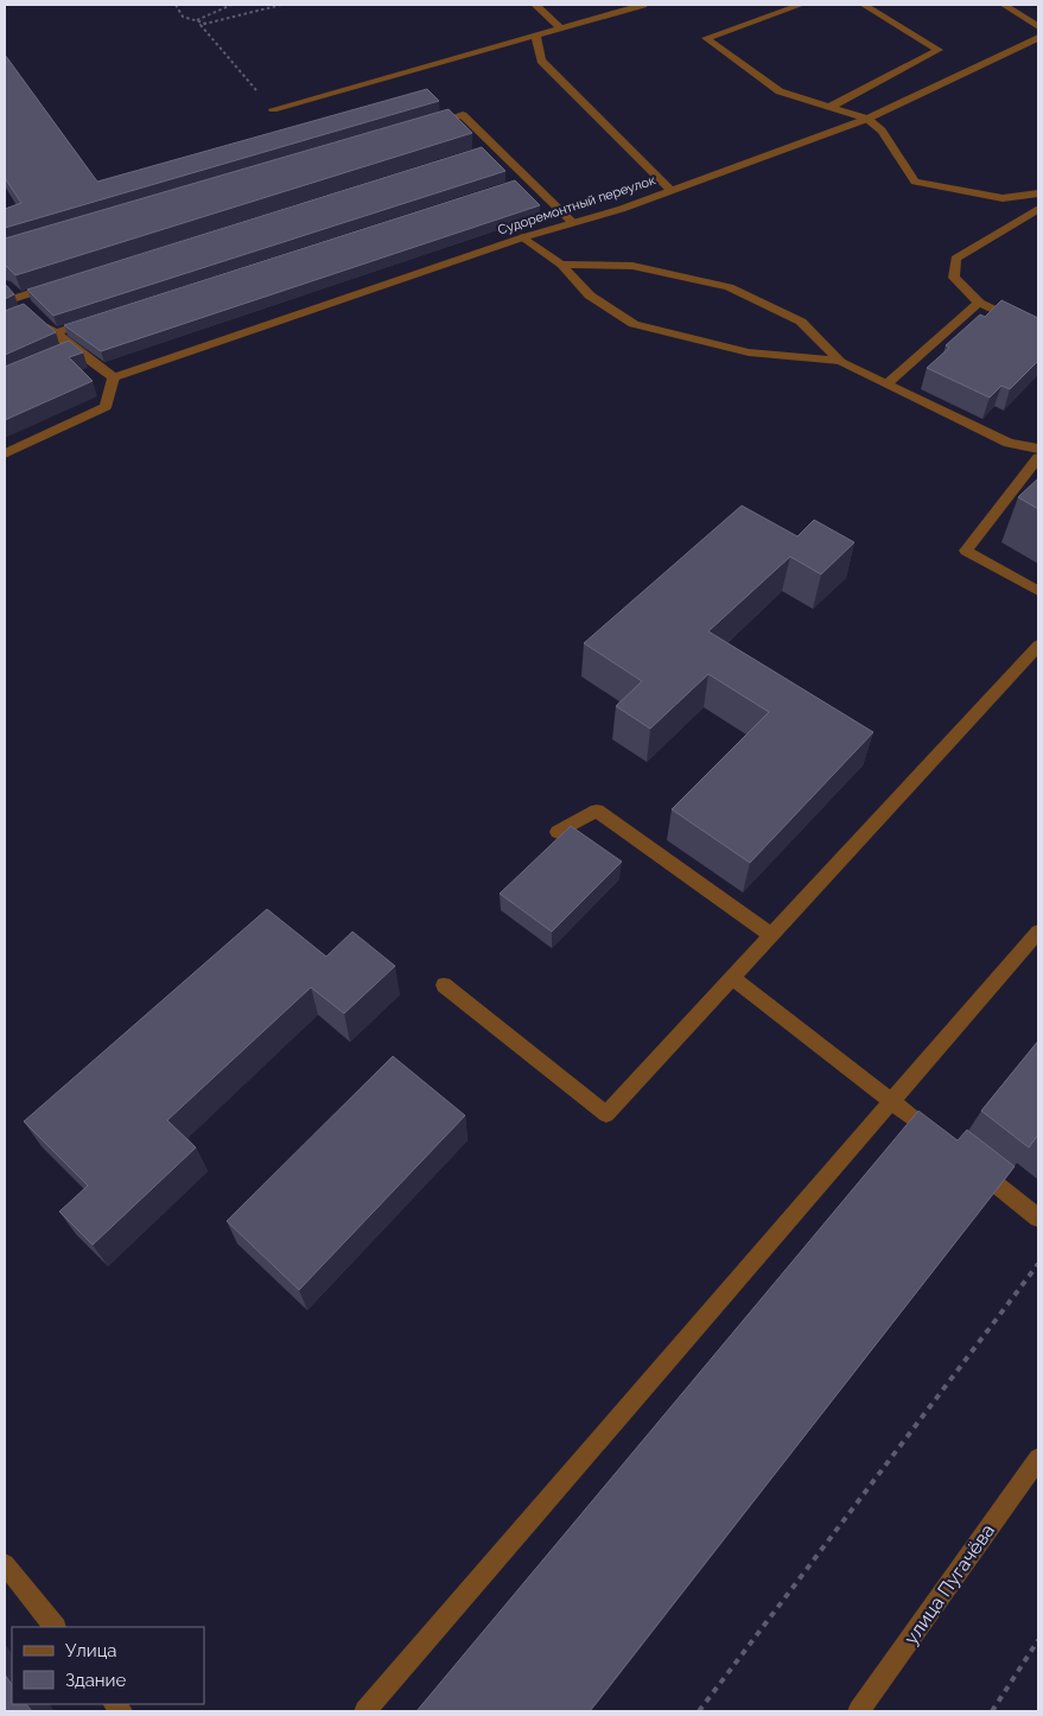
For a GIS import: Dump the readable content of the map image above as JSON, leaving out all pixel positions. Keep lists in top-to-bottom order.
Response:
{
  "streets": {
    "street": ["Судоремонтный переулок", "улица Пугачёва"]
  },
  "legend": ["Улица", "Здание"]
}
